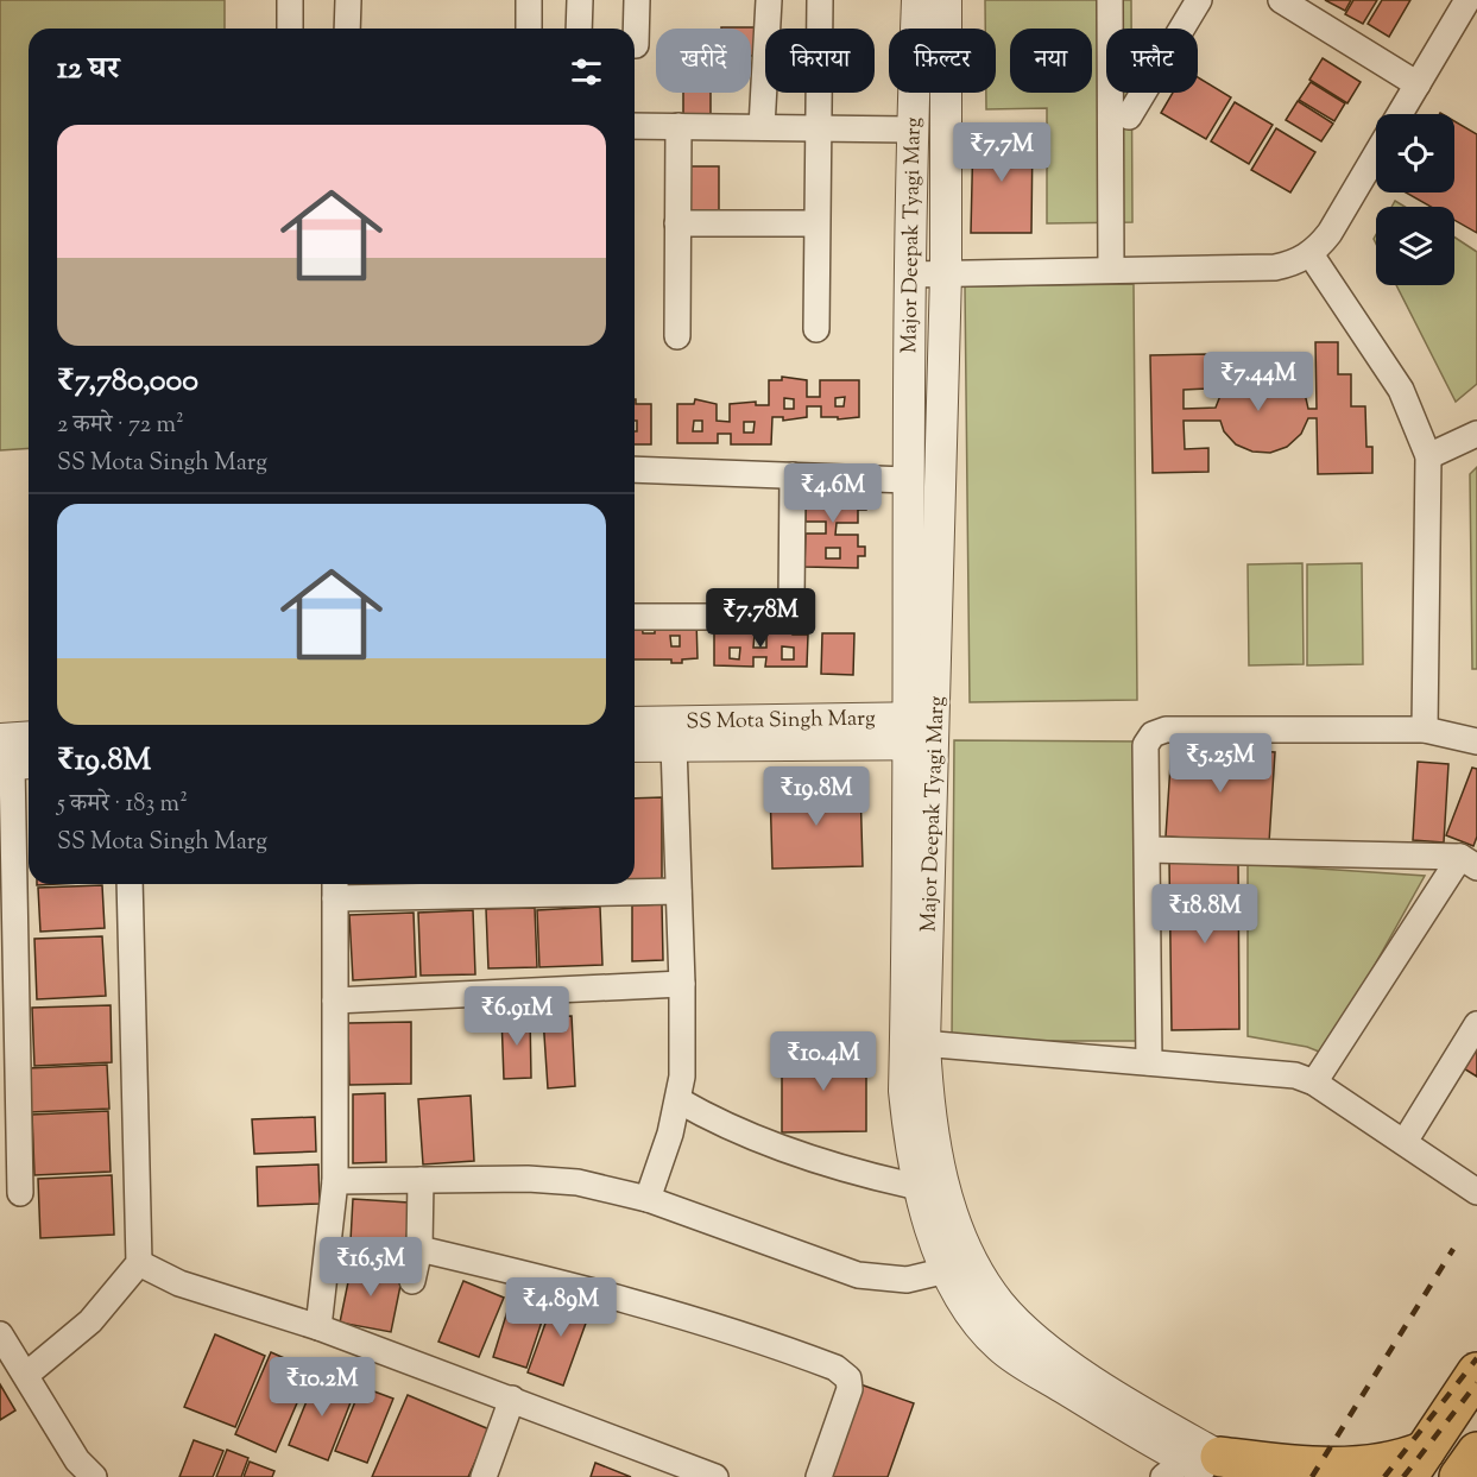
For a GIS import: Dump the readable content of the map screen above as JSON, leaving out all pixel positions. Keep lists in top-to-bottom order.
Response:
{
  "streets": {
    "street": ["Major Deepak Tyagi Marg", "SS Mota Singh Marg"]
  },
  "crossings": [
    ["Major Deepak Tyagi Marg", "SS Mota Singh Marg"]
  ],
  "page": {
    "chip": [
      "खरीदें",
      "किराया",
      "फ़िल्टर",
      "नया",
      "फ़्लैट"
    ],
    "heading": "12 घर",
    "list": [
      {
        "name": "₹7,780,000",
        "note": "2 कमरे · 72 m² · SS Mota Singh Marg"
      },
      {
        "name": "₹19.8M",
        "note": "5 कमरे · 183 m² · SS Mota Singh Marg"
      }
    ],
    "price": [
      "₹7.7M",
      "₹7.44M",
      "₹4.6M",
      "₹7.78M",
      "₹5.25M",
      "₹19.8M",
      "₹18.8M",
      "₹6.91M",
      "₹10.4M",
      "₹16.5M",
      "₹4.89M",
      "₹10.2M"
    ]
  }
}
